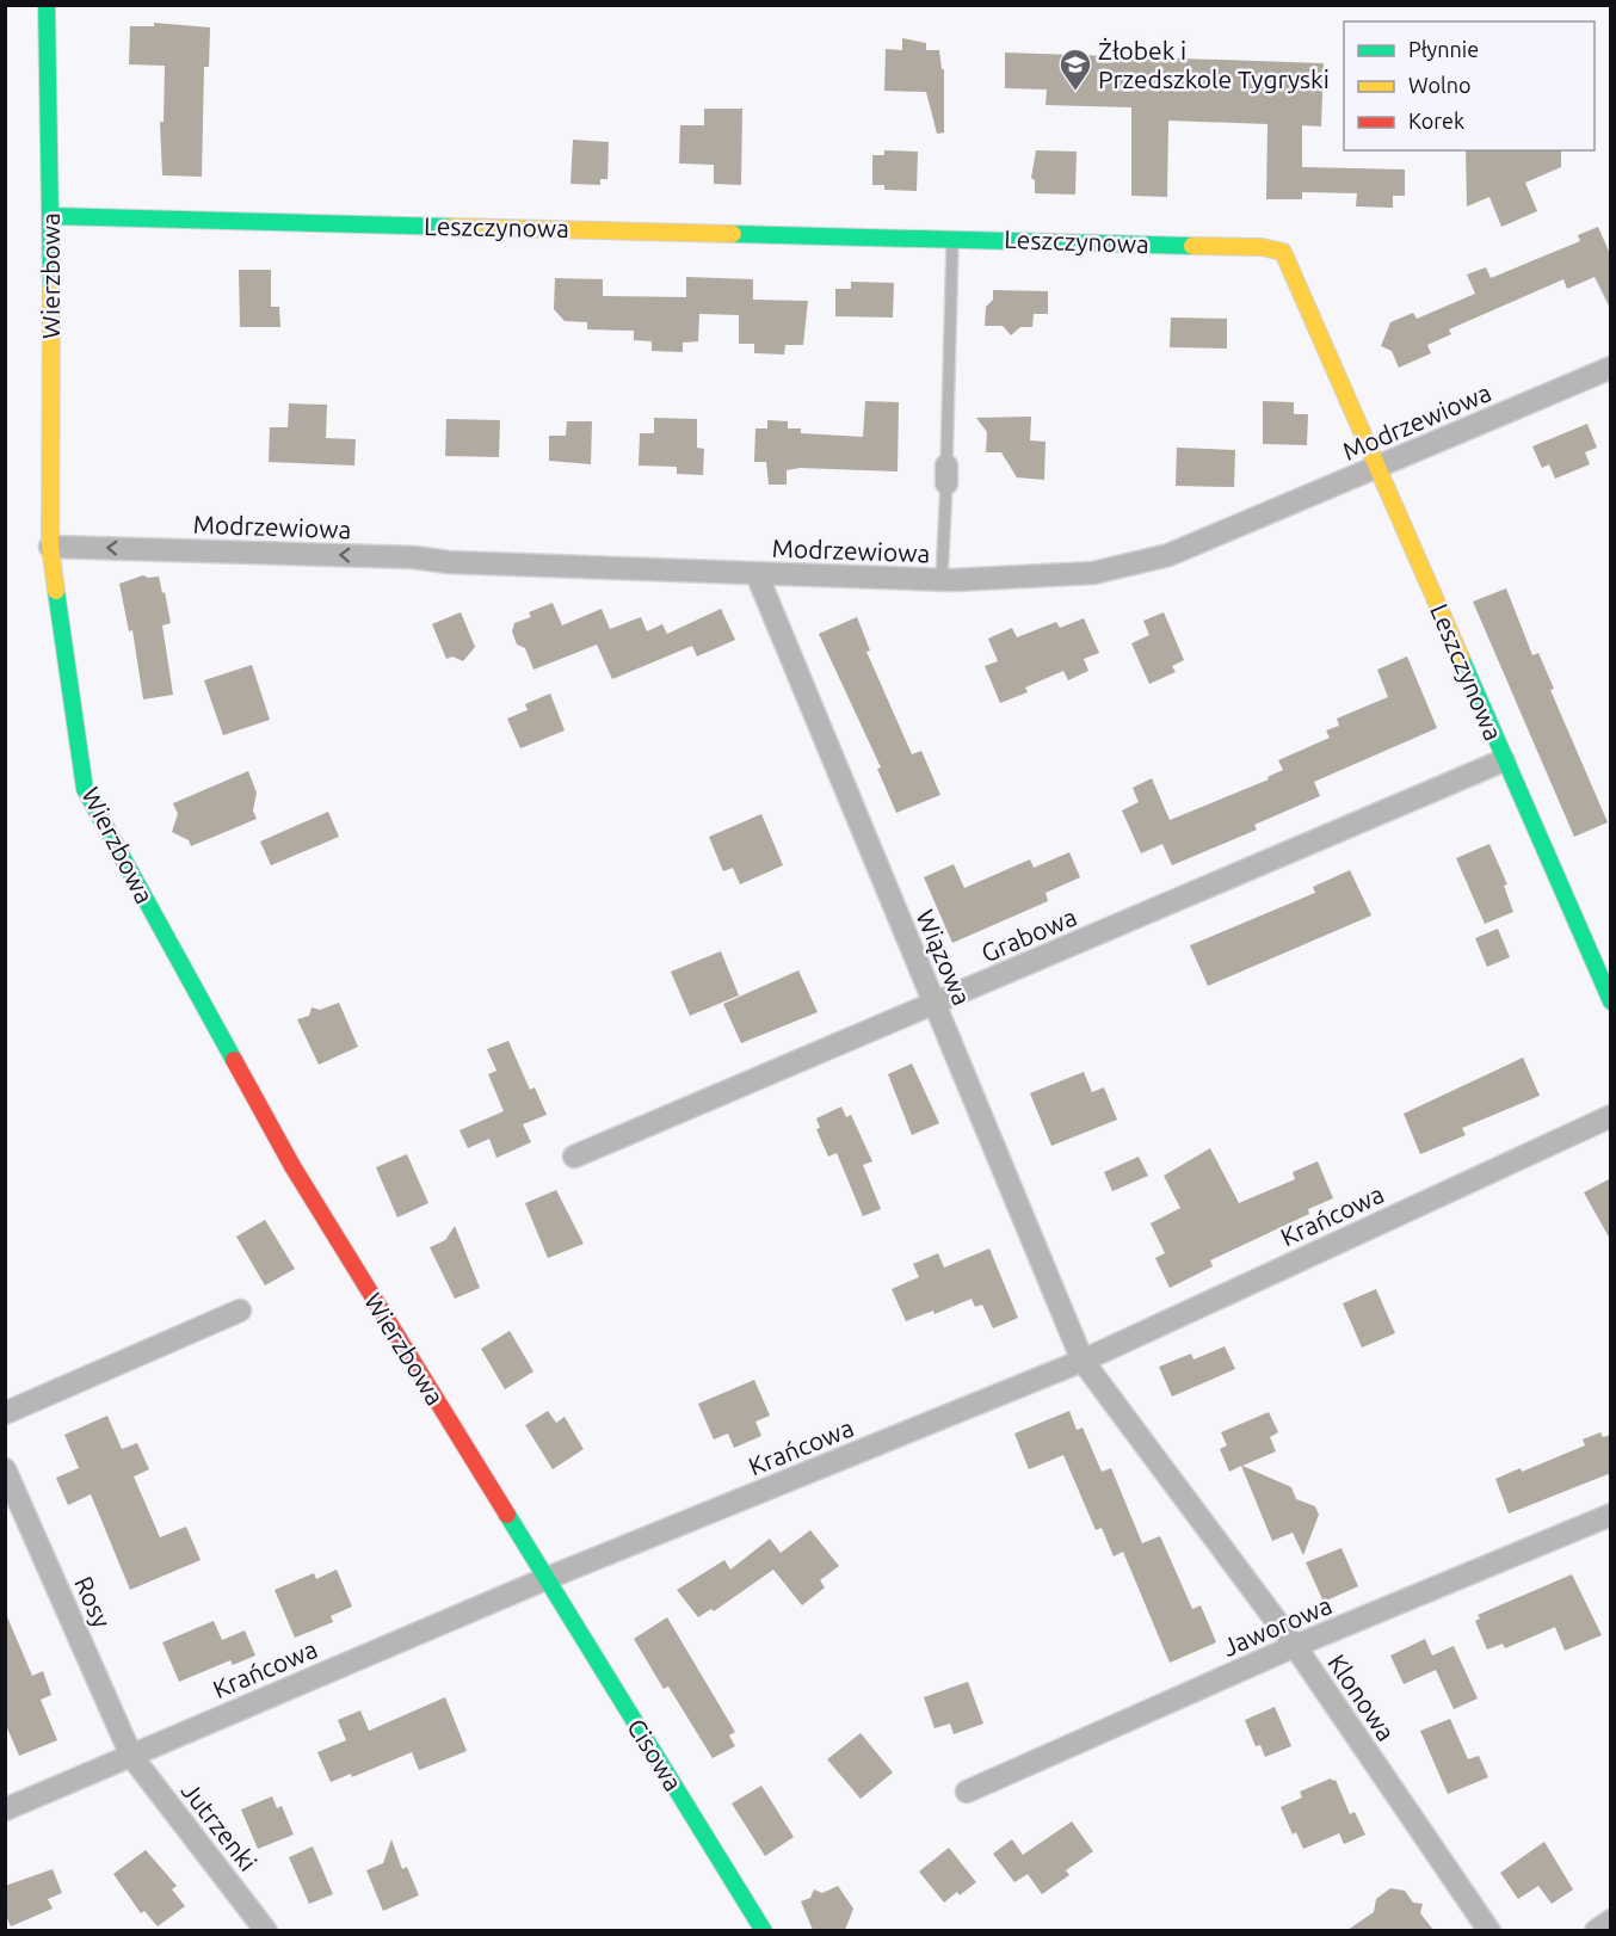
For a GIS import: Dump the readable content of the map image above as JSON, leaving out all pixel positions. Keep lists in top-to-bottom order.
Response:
{
  "streets": {
    "street": [
      "Leszczynowa",
      "Wierzbowa",
      "Modrzewiowa",
      "Grabowa",
      "Wiązowa",
      "Krańcowa",
      "Rosy",
      "Jaworowa",
      "Klonowa",
      "Cisowa",
      "Jutrzenki"
    ]
  },
  "crossings": [
    ["Leszczynowa", "Wierzbowa"],
    ["Leszczynowa", "Modrzewiowa"],
    ["Leszczynowa", "Grabowa"],
    ["Wierzbowa", "Modrzewiowa"],
    ["Wierzbowa", "Krańcowa"],
    ["Wierzbowa", "Cisowa"],
    ["Modrzewiowa", "Wiązowa"],
    ["Grabowa", "Wiązowa"],
    ["Wiązowa", "Krańcowa"],
    ["Wiązowa", "Klonowa"],
    ["Krańcowa", "Rosy"],
    ["Krańcowa", "Klonowa"],
    ["Krańcowa", "Cisowa"],
    ["Krańcowa", "Jutrzenki"],
    ["Rosy", "Jutrzenki"],
    ["Jaworowa", "Klonowa"]
  ],
  "one_way": ["Modrzewiowa"],
  "places": {
    "school or university": ["Żłobek i Przedszkole Tygryski"]
  },
  "legend": ["Płynnie", "Wolno", "Korek"]
}
